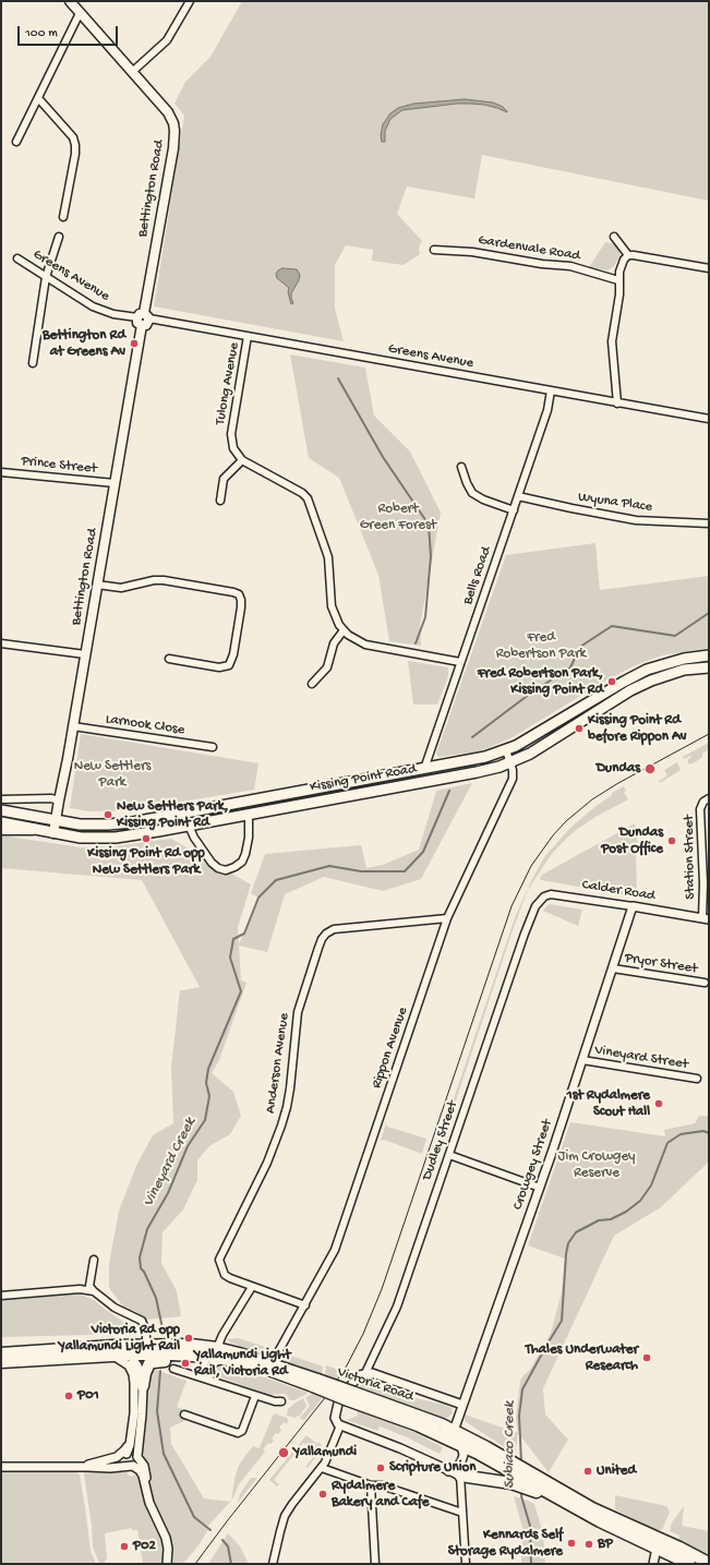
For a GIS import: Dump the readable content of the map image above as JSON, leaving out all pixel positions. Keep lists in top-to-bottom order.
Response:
{
  "streets": {
    "highway": ["Victoria Road"],
    "main road": ["Bettington Road", "Kissing Point Road"],
    "street": [
      "Gardenvale Road",
      "Greens Avenue",
      "Tulong Avenue",
      "Prince Street",
      "Wyuna Place",
      "Bells Road",
      "Larnook Close",
      "Station Street",
      "Calder Road",
      "Pryor Street",
      "Rippon Avenue",
      "Vineyard Street",
      "Anderson Avenue",
      "Dudley Street",
      "Crowgey Street"
    ]
  },
  "crossings": [
    ["Bettington Road", "Greens Avenue"],
    ["Bettington Road", "Prince Street"],
    ["Bettington Road", "Larnook Close"],
    ["Bettington Road", "Kissing Point Road"],
    ["Greens Avenue", "Tulong Avenue"],
    ["Greens Avenue", "Bells Road"],
    ["Wyuna Place", "Bells Road"],
    ["Bells Road", "Kissing Point Road"],
    ["Kissing Point Road", "Rippon Avenue"],
    ["Station Street", "Calder Road"],
    ["Calder Road", "Dudley Street"],
    ["Calder Road", "Crowgey Street"],
    ["Pryor Street", "Crowgey Street"],
    ["Rippon Avenue", "Anderson Avenue"],
    ["Vineyard Street", "Crowgey Street"],
    ["Dudley Street", "Victoria Road"],
    ["Crowgey Street", "Victoria Road"]
  ],
  "water": ["Vineyard Creek", "Subiaco Creek"],
  "parks": [
    "Robert Green Forest",
    "Fred Robertson Park",
    "New Settlers Park",
    "Jim Crowgey Reserve"
  ],
  "places": [
    "Bettington Rd at Greens Av",
    "Fred Robertson Park, Kissing Point Rd",
    "Kissing Point Rd before Rippon Av",
    "Dundas",
    "New Settlers Park, Kissing Point Rd",
    "Kissing Point Rd opp New Settlers Park",
    "Dundas Post Office",
    "1st Rydalmere Scout Hall",
    "Victoria Rd opp Yallamundi Light Rail",
    "Thales Underwater Research",
    "Yallamundi Light Rail, Victoria Rd",
    "P01",
    "Yallamundi",
    "Scripture Union",
    "United",
    "Rydalmere Bakery and Cafe",
    "Kennards Self Storage Rydalmere",
    "BP",
    "P02"
  ],
  "scale_bar": "100 m"
}
